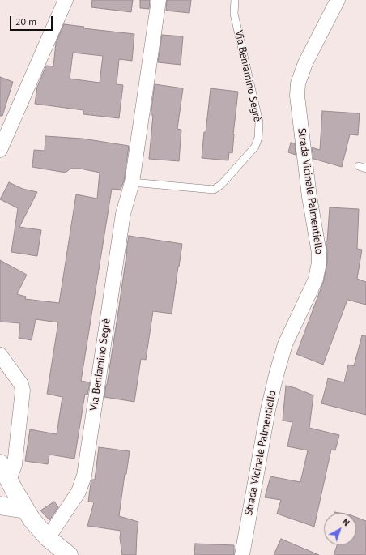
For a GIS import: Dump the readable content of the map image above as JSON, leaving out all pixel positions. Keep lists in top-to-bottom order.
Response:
{
  "streets": {
    "street": ["Via Beniamino Segrè", "Strada Vicinale Palmentiello"]
  },
  "scale_bar": "20 m",
  "north": "top right"
}
